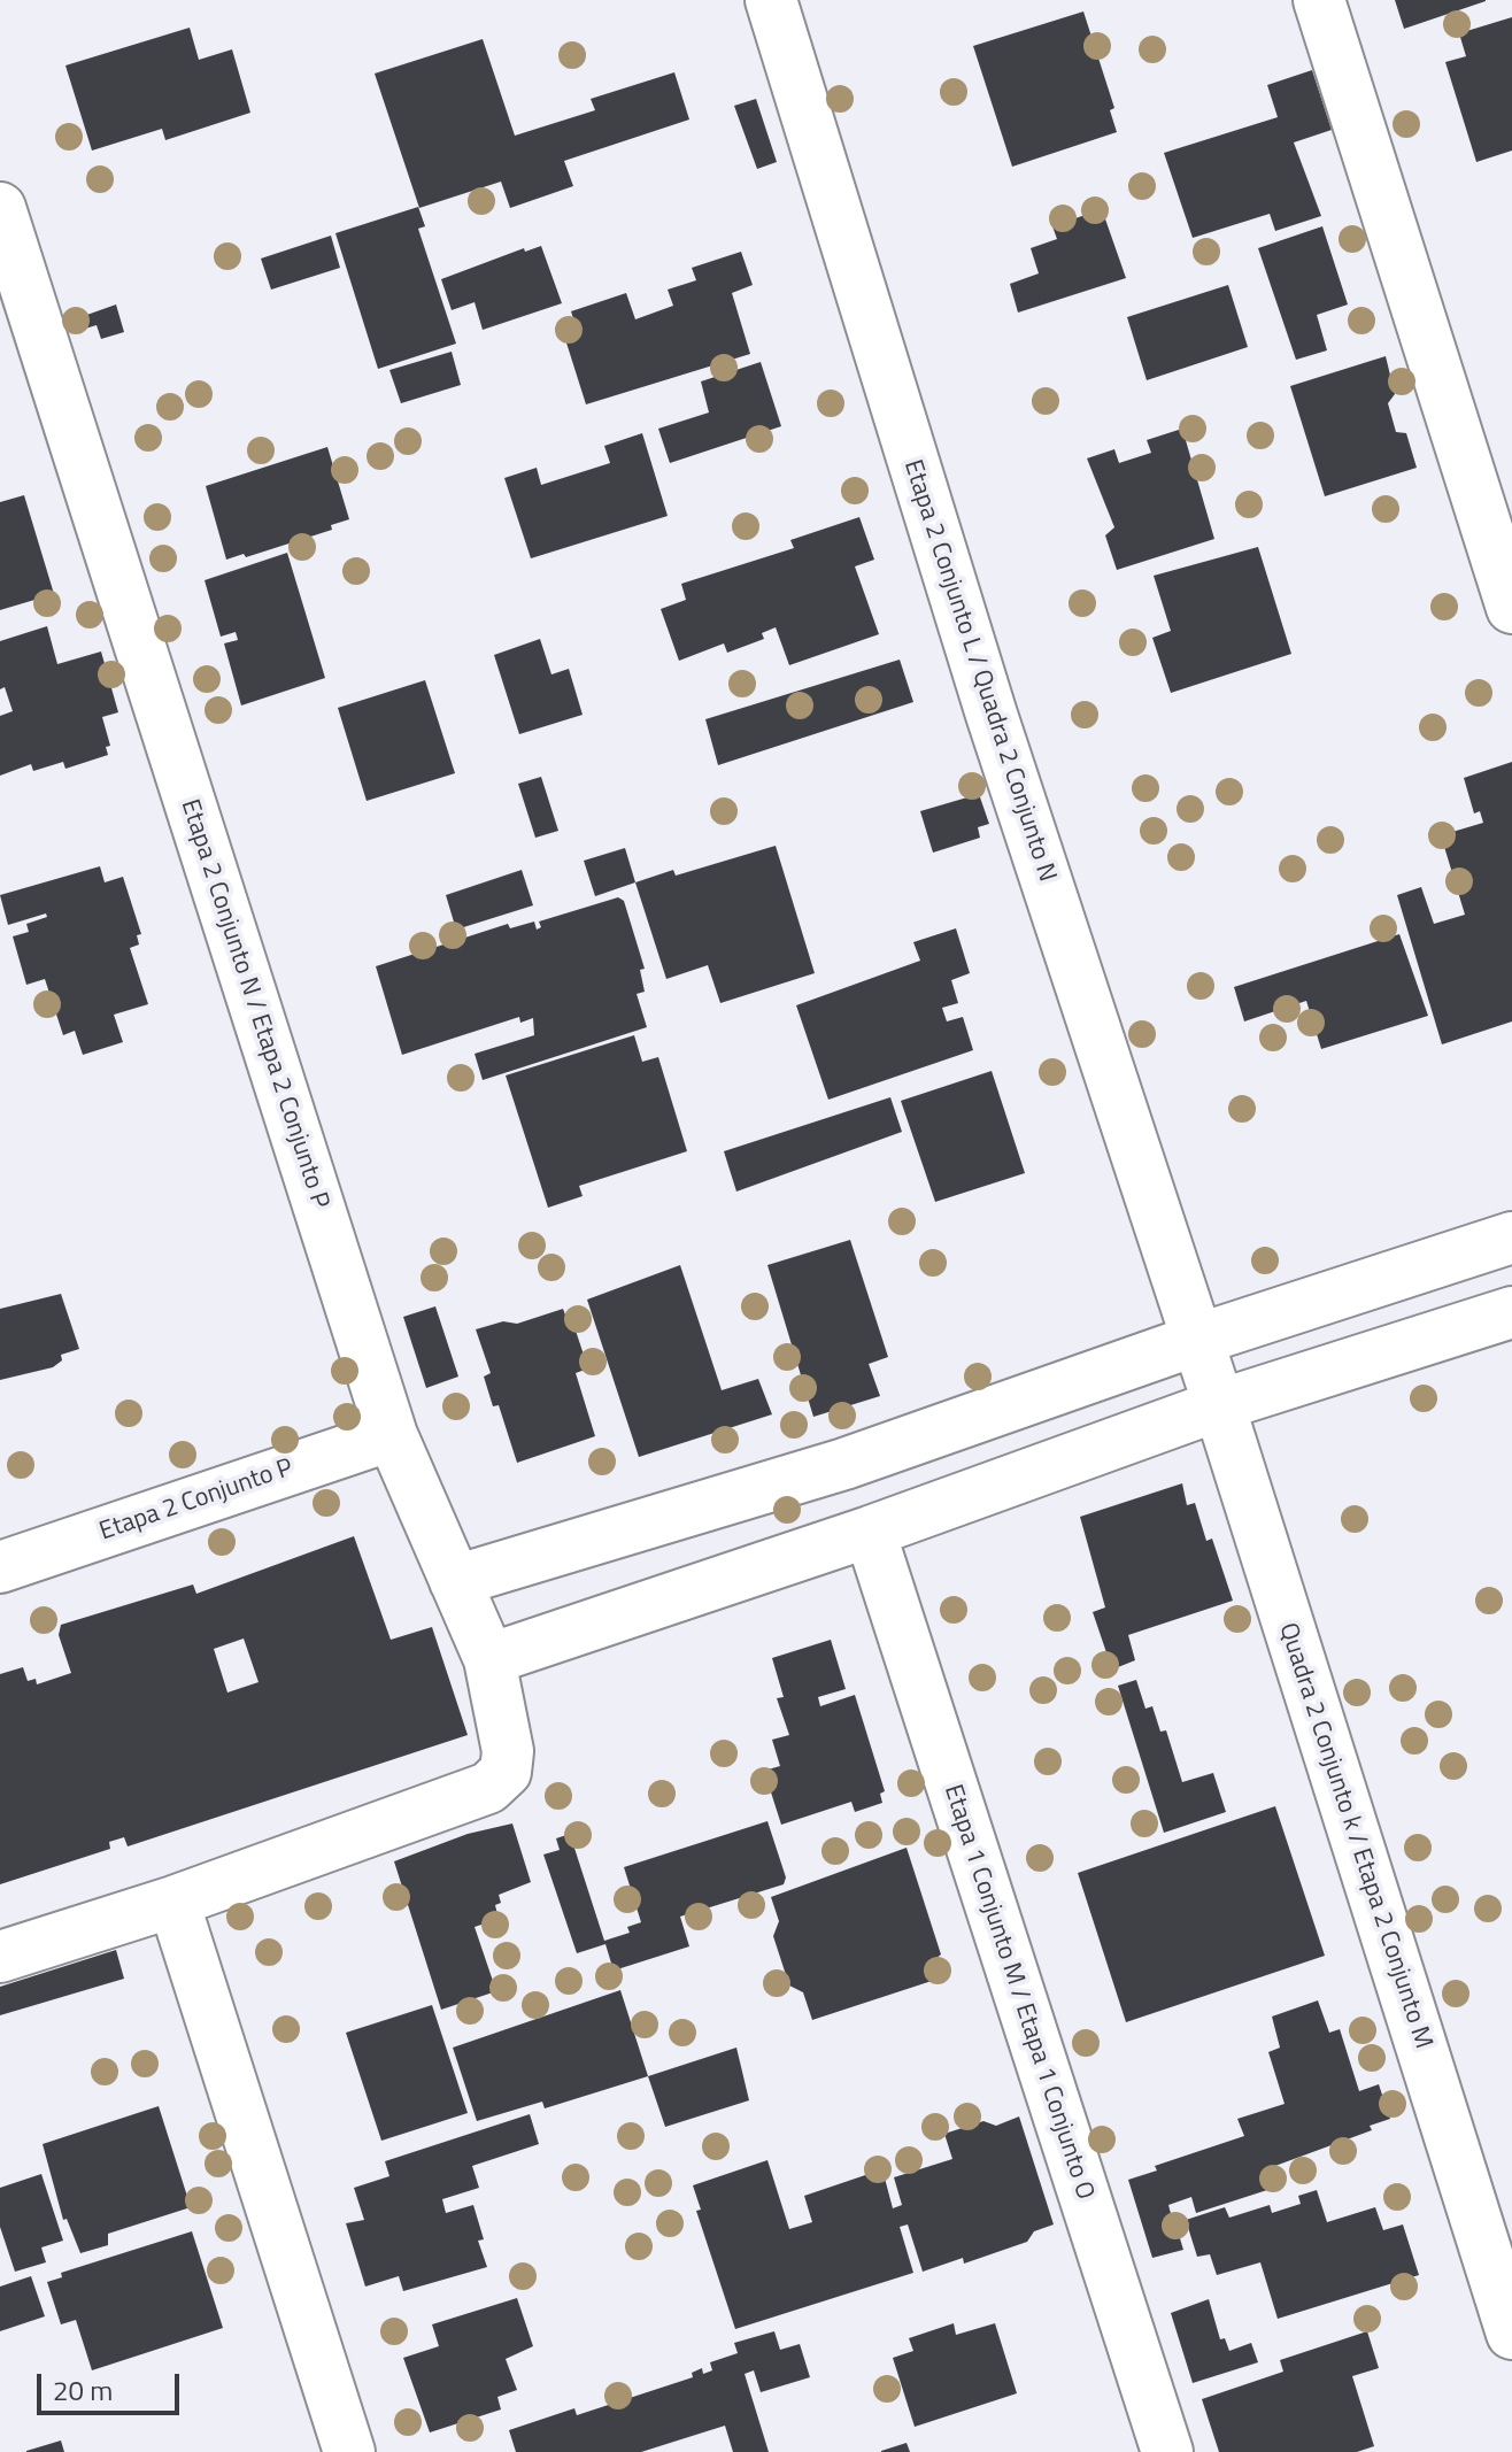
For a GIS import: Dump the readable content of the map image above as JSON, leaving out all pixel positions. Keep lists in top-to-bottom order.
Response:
{
  "streets": {
    "street": [
      "Etapa 2 Conjunto L / Quadra 2 Conjunto N",
      "Etapa 2 Conjunto N / Etapa 2 Conjunto P",
      "Etapa 2 Conjunto P",
      "Quadra 2 Conjunto k / Etapa 2 Conjunto M",
      "Etapa 1 Conjunto M / Etapa 1 Conjunto O"
    ]
  },
  "crossings": [
    ["Etapa 2 Conjunto L / Quadra 2 Conjunto N", "Quadra 2 Conjunto k / Etapa 2 Conjunto M"],
    ["Etapa 2 Conjunto N / Etapa 2 Conjunto P", "Etapa 2 Conjunto P"]
  ],
  "scale_bar": "20 m"
}
